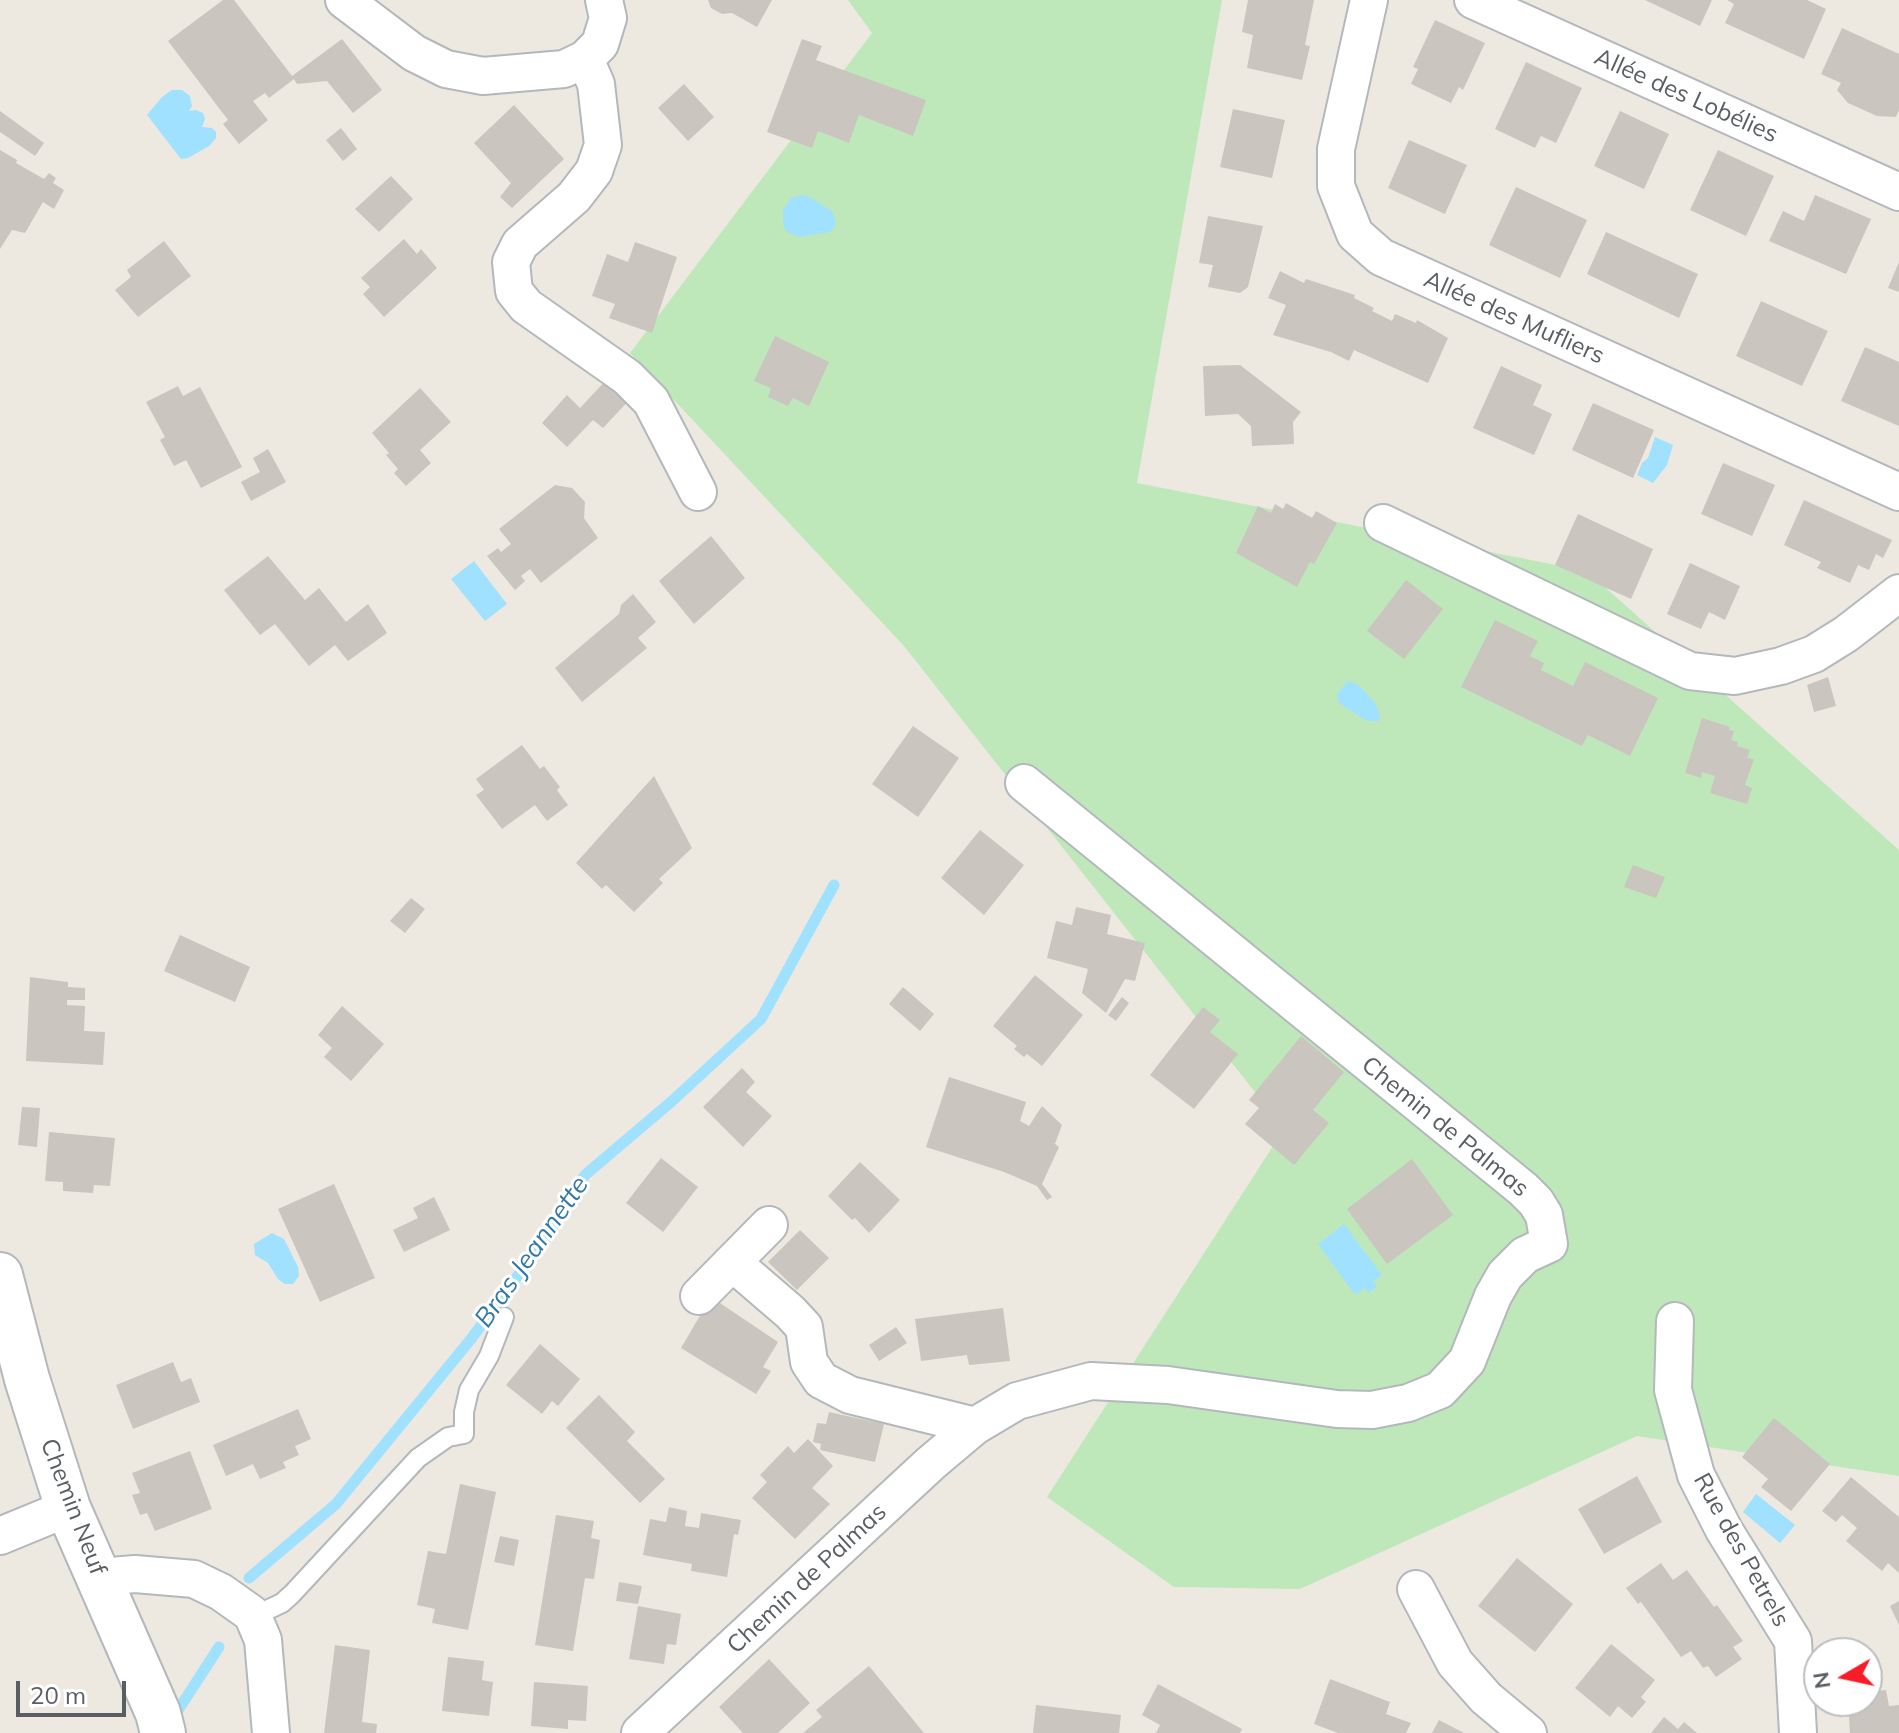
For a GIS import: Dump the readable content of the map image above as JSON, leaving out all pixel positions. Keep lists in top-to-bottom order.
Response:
{
  "streets": {
    "street": [
      "Allée des Lobélies",
      "Allée des Mufliers",
      "Chemin de Palmas",
      "Chemin Neuf",
      "Rue des Petrels"
    ]
  },
  "water": ["Bras Jeannette"],
  "scale_bar": "20 m",
  "north": "left"
}
